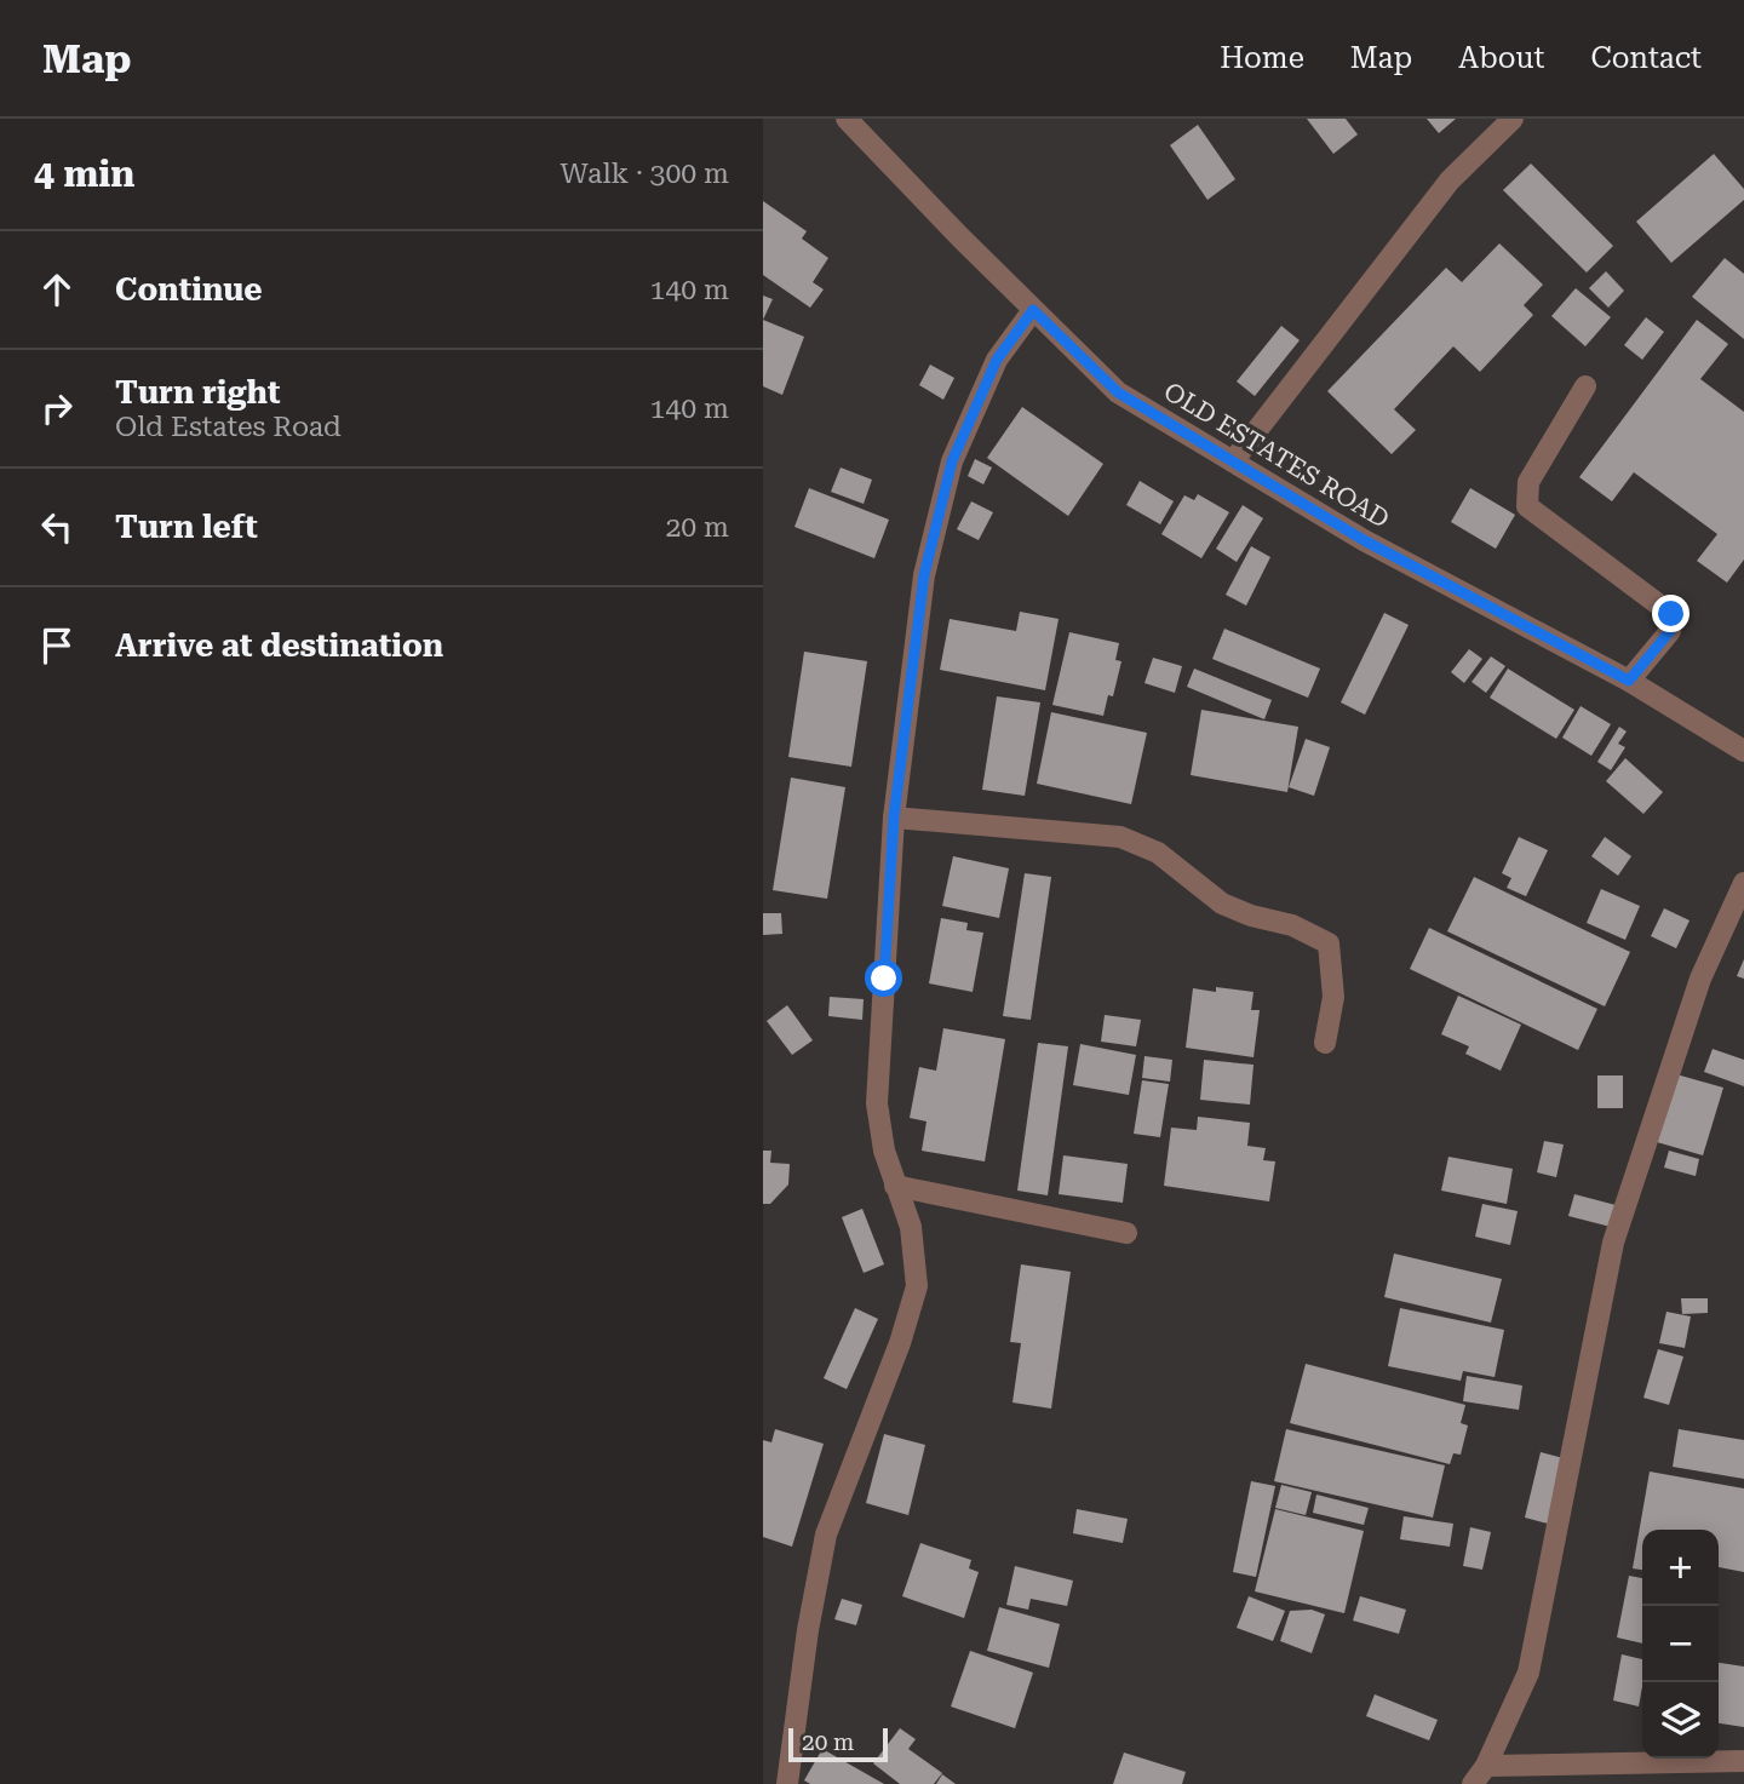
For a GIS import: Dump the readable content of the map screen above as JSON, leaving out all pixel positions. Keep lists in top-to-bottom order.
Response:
{
  "streets": {
    "street": ["OLD ESTATES ROAD"]
  },
  "scale_bar": "20 m",
  "page": {
    "header": "Map",
    "nav": [
      "Home",
      "Map",
      "About",
      "Contact"
    ],
    "heading": ["4 min", "Walk · 300 m"],
    "list": [
      ["Continue", "140 m"],
      ["Turn right", "Old Estates Road", "140 m"],
      ["Turn left", "20 m"],
      "Arrive at destination"
    ],
    "map_buttons": ["+", "−"],
    "scale": "20 m"
  }
}
